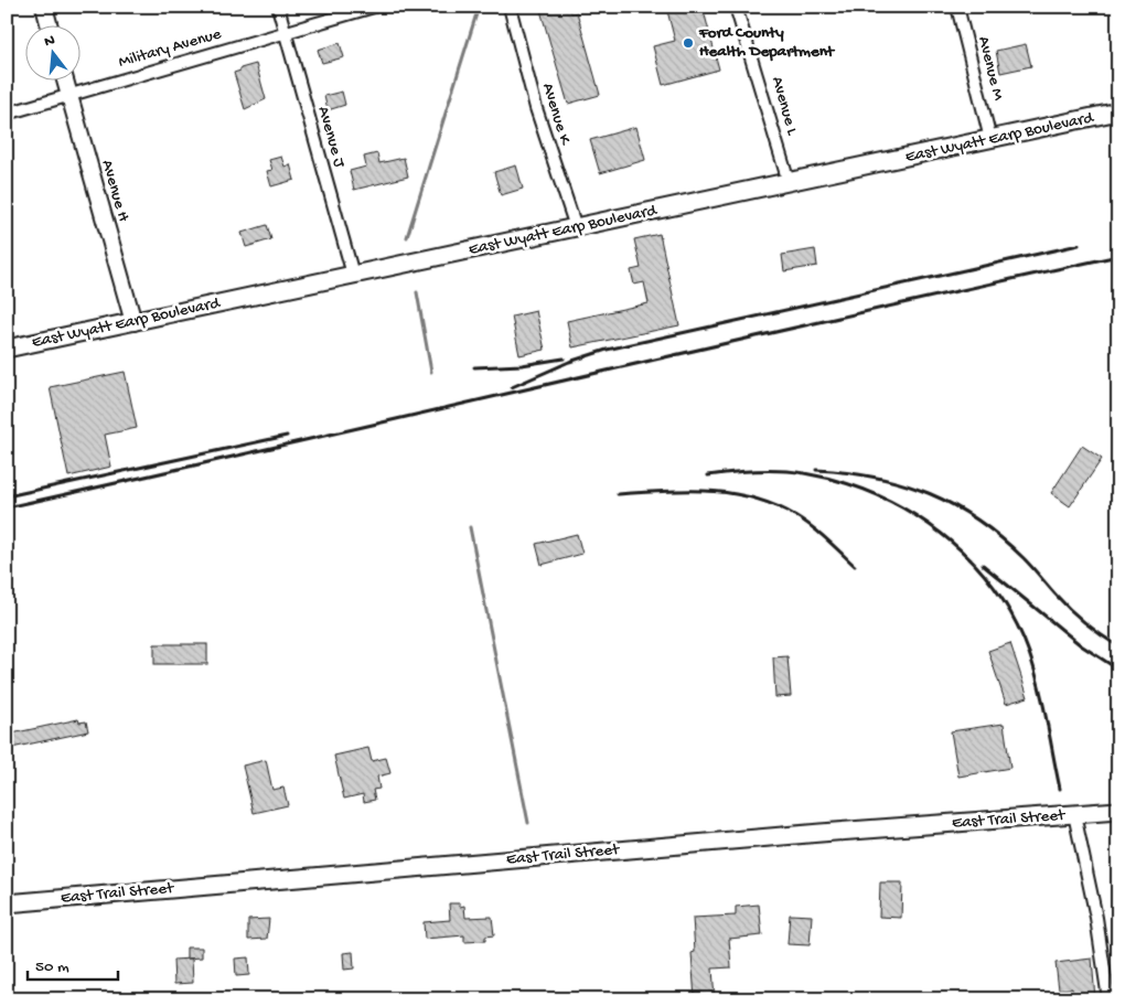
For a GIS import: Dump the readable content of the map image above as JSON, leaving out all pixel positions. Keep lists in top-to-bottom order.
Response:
{
  "streets": {
    "main road": ["East Wyatt Earp Boulevard", "East Trail Street"],
    "street": [
      "Military Avenue",
      "Avenue M",
      "Avenue L",
      "Avenue K",
      "Avenue J",
      "Avenue H"
    ]
  },
  "crossings": [
    ["Military Avenue", "Avenue J"],
    ["Military Avenue", "Avenue H"],
    ["Avenue M", "East Wyatt Earp Boulevard"],
    ["Avenue L", "East Wyatt Earp Boulevard"],
    ["Avenue K", "East Wyatt Earp Boulevard"],
    ["Avenue J", "East Wyatt Earp Boulevard"],
    ["East Wyatt Earp Boulevard", "Avenue H"]
  ],
  "places": ["Ford County Health Department"],
  "scale_bar": "50 m",
  "north": "top"
}
